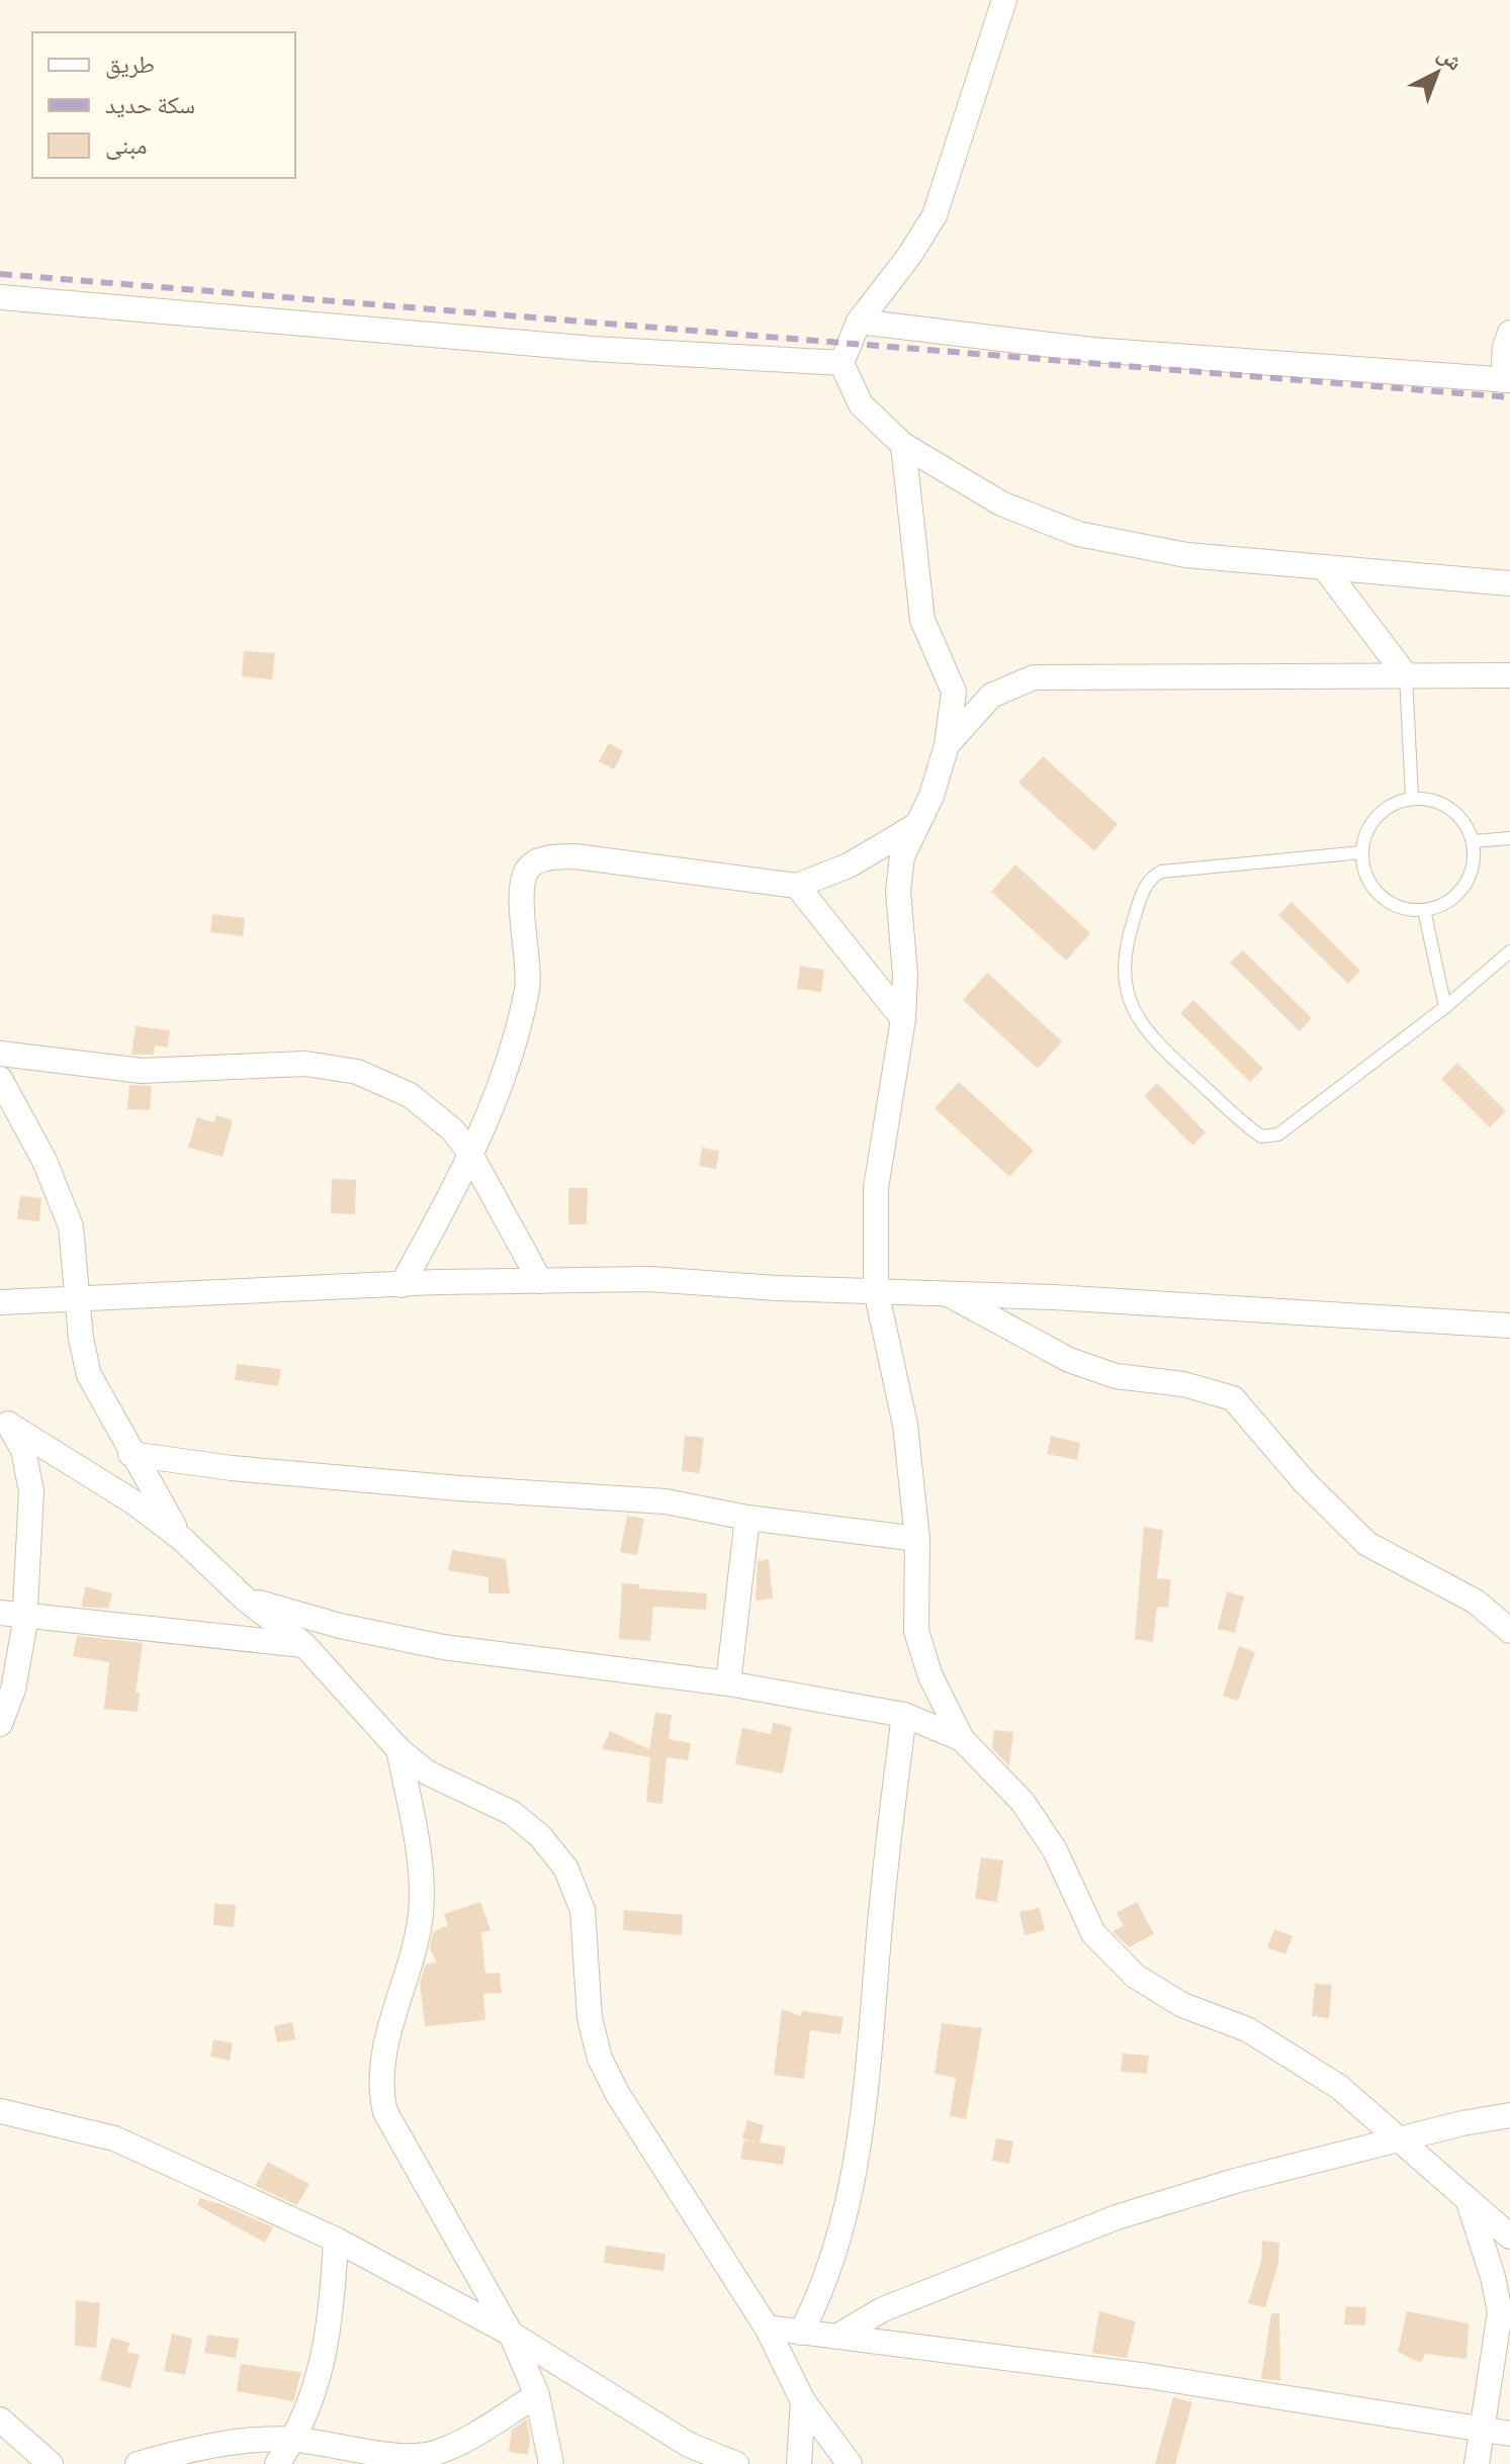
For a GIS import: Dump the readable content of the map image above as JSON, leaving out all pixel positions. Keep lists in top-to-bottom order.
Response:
{
  "legend": ["طريق", "سكة حديد", "مبنى"],
  "north": "top right"
}
